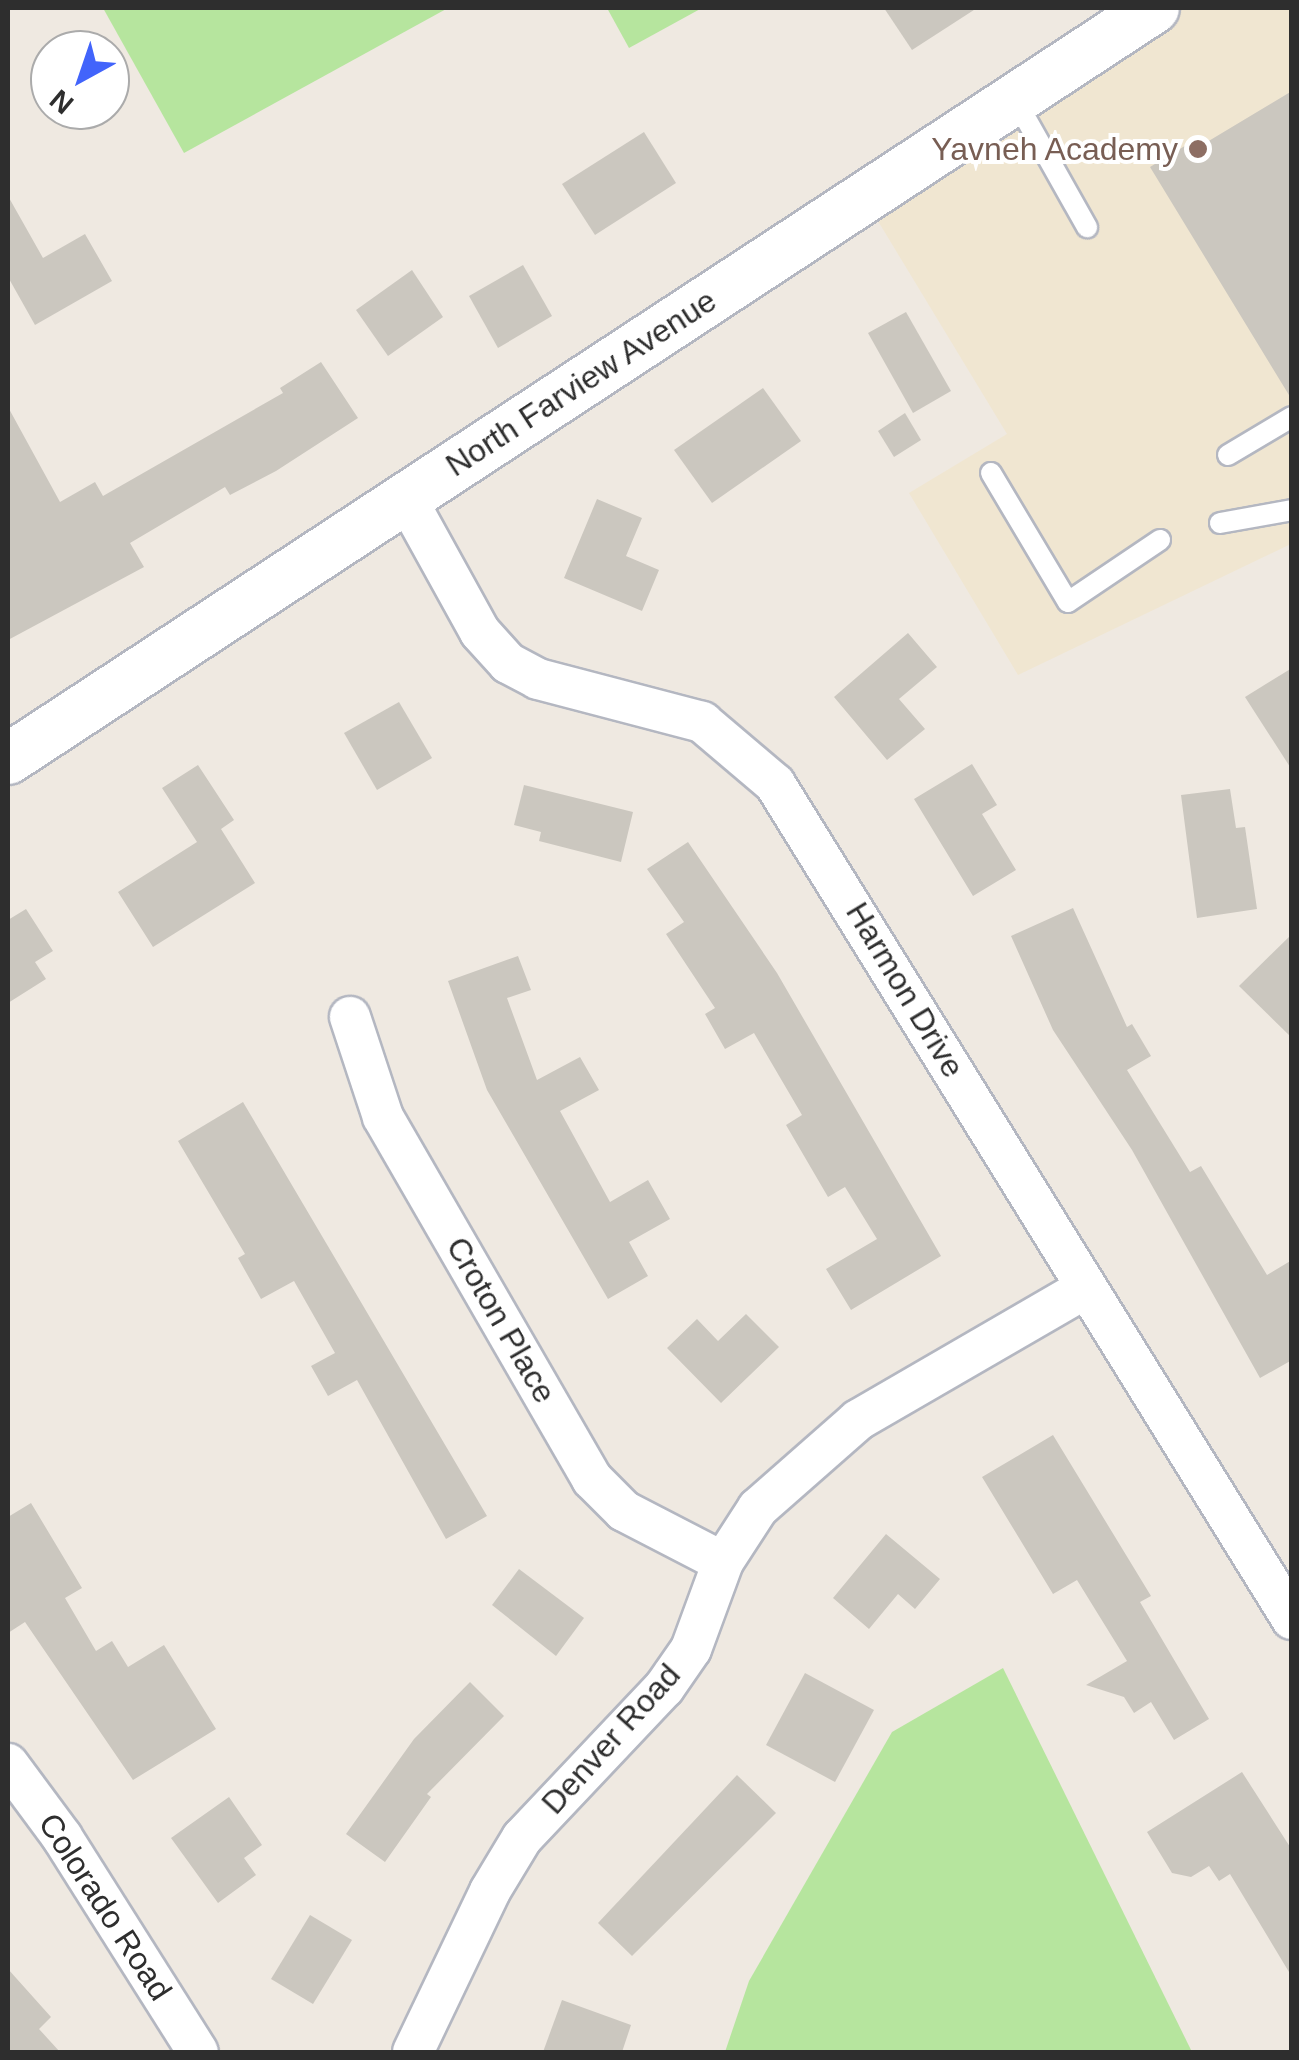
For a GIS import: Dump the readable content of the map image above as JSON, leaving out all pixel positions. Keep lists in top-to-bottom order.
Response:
{
  "streets": {
    "street": [
      "North Farview Avenue",
      "Harmon Drive",
      "Croton Place",
      "Denver Road",
      "Colorado Road"
    ]
  },
  "crossings": [
    ["North Farview Avenue", "Harmon Drive"],
    ["Harmon Drive", "Denver Road"],
    ["Croton Place", "Denver Road"]
  ],
  "places": ["Yavneh Academy"],
  "north": "bottom left"
}
